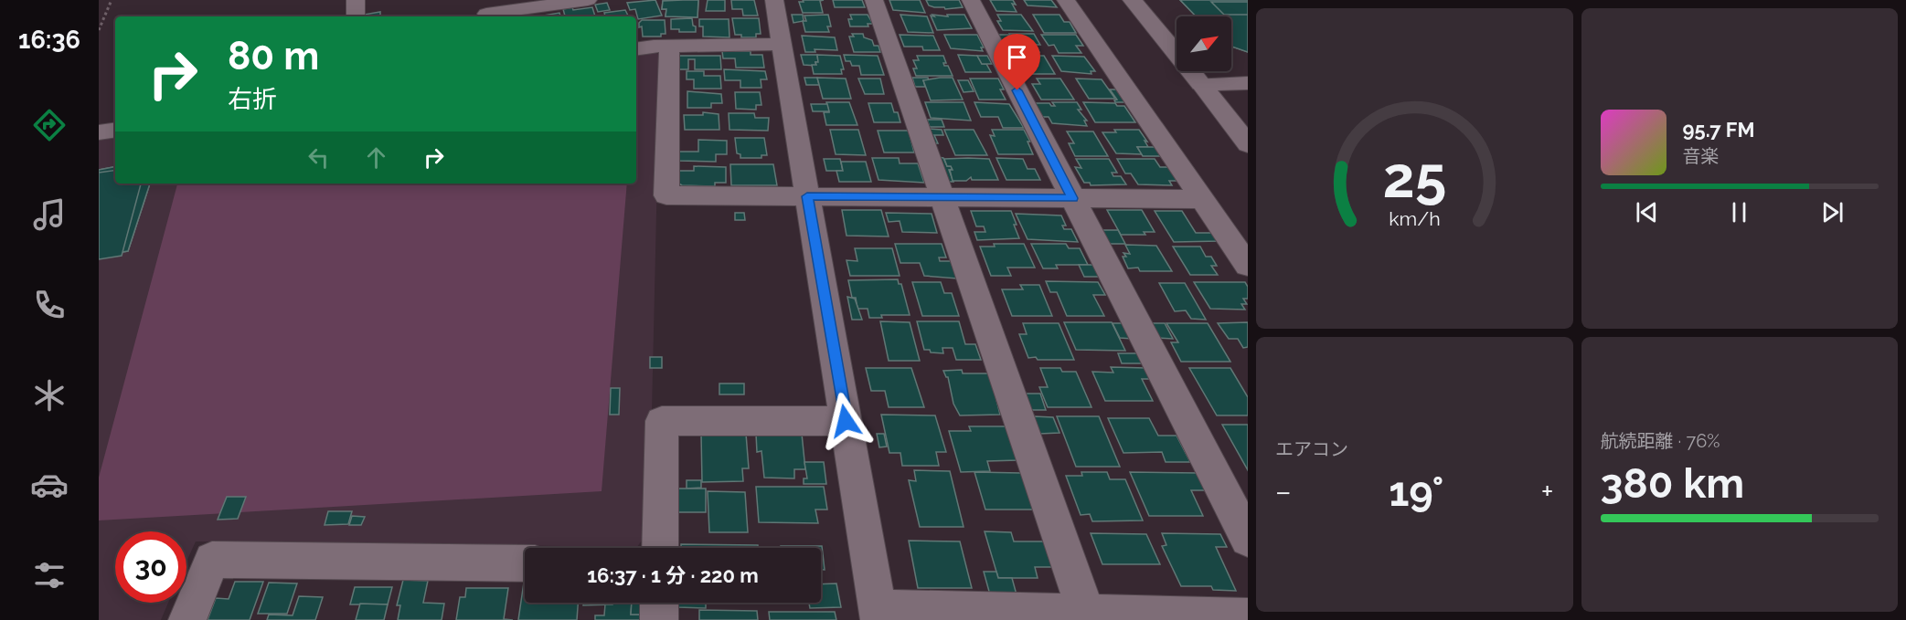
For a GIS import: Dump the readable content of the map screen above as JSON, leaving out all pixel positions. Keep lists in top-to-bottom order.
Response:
{
  "north": "top right",
  "page": {
    "tabs": "16:36",
    "turn": ["80 m", "右折"],
    "song": ["95.7 FM", "音楽"],
    "tile": [
      "エアコン",
      ["航続距離 · 76%", "380 km"]
    ],
    "heat": ["−", "19°", "+"],
    "limit": "30",
    "trip": "16:37 · 1 分 · 220 m",
    "gauge": ["25", "km/h"]
  }
}
